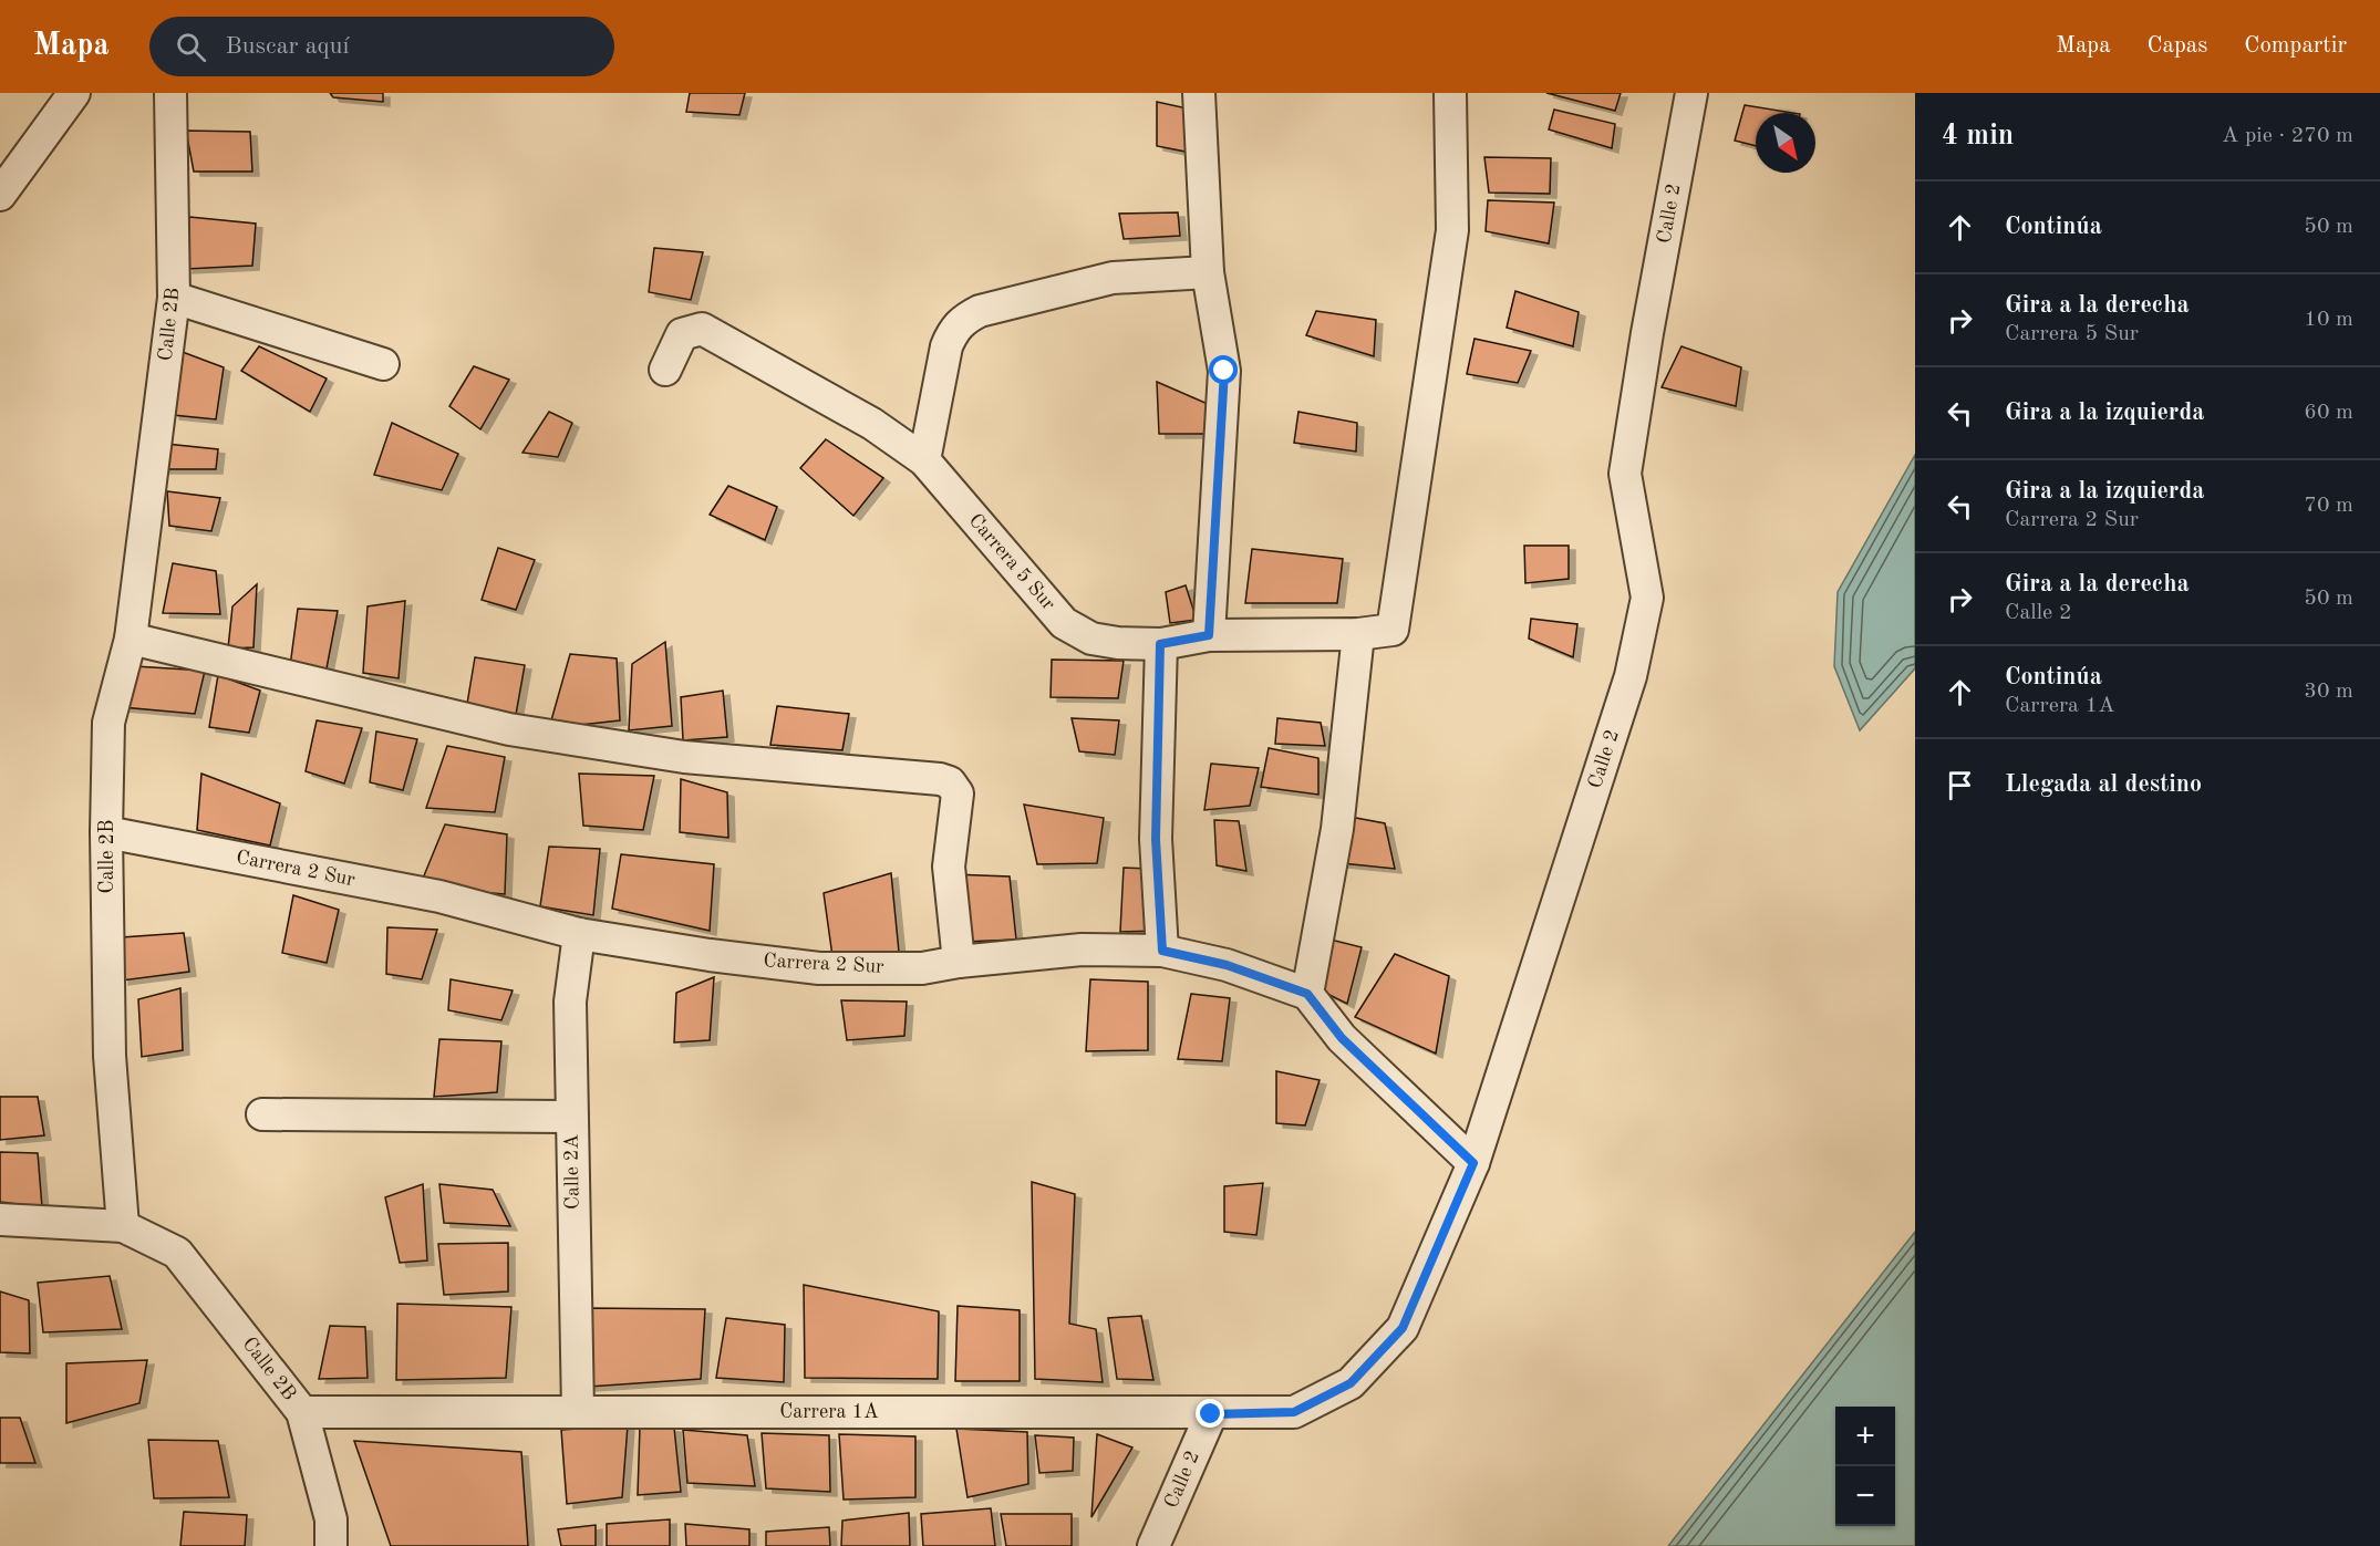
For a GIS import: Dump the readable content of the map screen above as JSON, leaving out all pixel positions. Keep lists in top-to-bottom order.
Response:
{
  "streets": {
    "street": [
      "Calle 2",
      "Calle 2B",
      "Carrera 5 Sur",
      "Carrera 2 Sur",
      "Calle 2A",
      "Carrera 1A"
    ]
  },
  "crossings": [
    ["Calle 2", "Carrera 1A"],
    ["Calle 2B", "Carrera 2 Sur"],
    ["Calle 2B", "Carrera 1A"],
    ["Carrera 2 Sur", "Calle 2A"],
    ["Calle 2A", "Carrera 1A"]
  ],
  "north": "bottom right",
  "page": {
    "header": "Mapa",
    "search": "Buscar aquí",
    "nav": ["Mapa", "Capas", "Compartir"],
    "heading": ["4 min", "A pie · 270 m"],
    "list": [
      ["Continúa", "50 m"],
      ["Gira a la derecha", "Carrera 5 Sur", "10 m"],
      ["Gira a la izquierda", "60 m"],
      ["Gira a la izquierda", "Carrera 2 Sur", "70 m"],
      ["Gira a la derecha", "Calle 2", "50 m"],
      ["Continúa", "Carrera 1A", "30 m"],
      "Llegada al destino"
    ],
    "map_buttons": ["+", "−"]
  }
}
